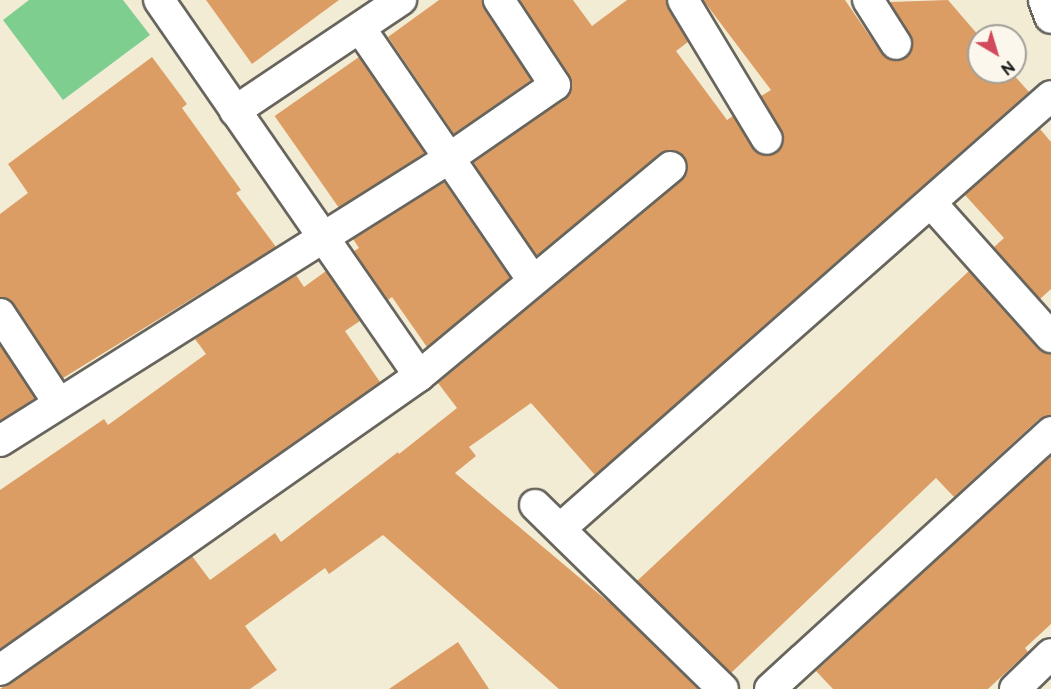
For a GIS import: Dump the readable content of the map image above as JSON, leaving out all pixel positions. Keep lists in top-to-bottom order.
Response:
{
  "north": "bottom right"
}
